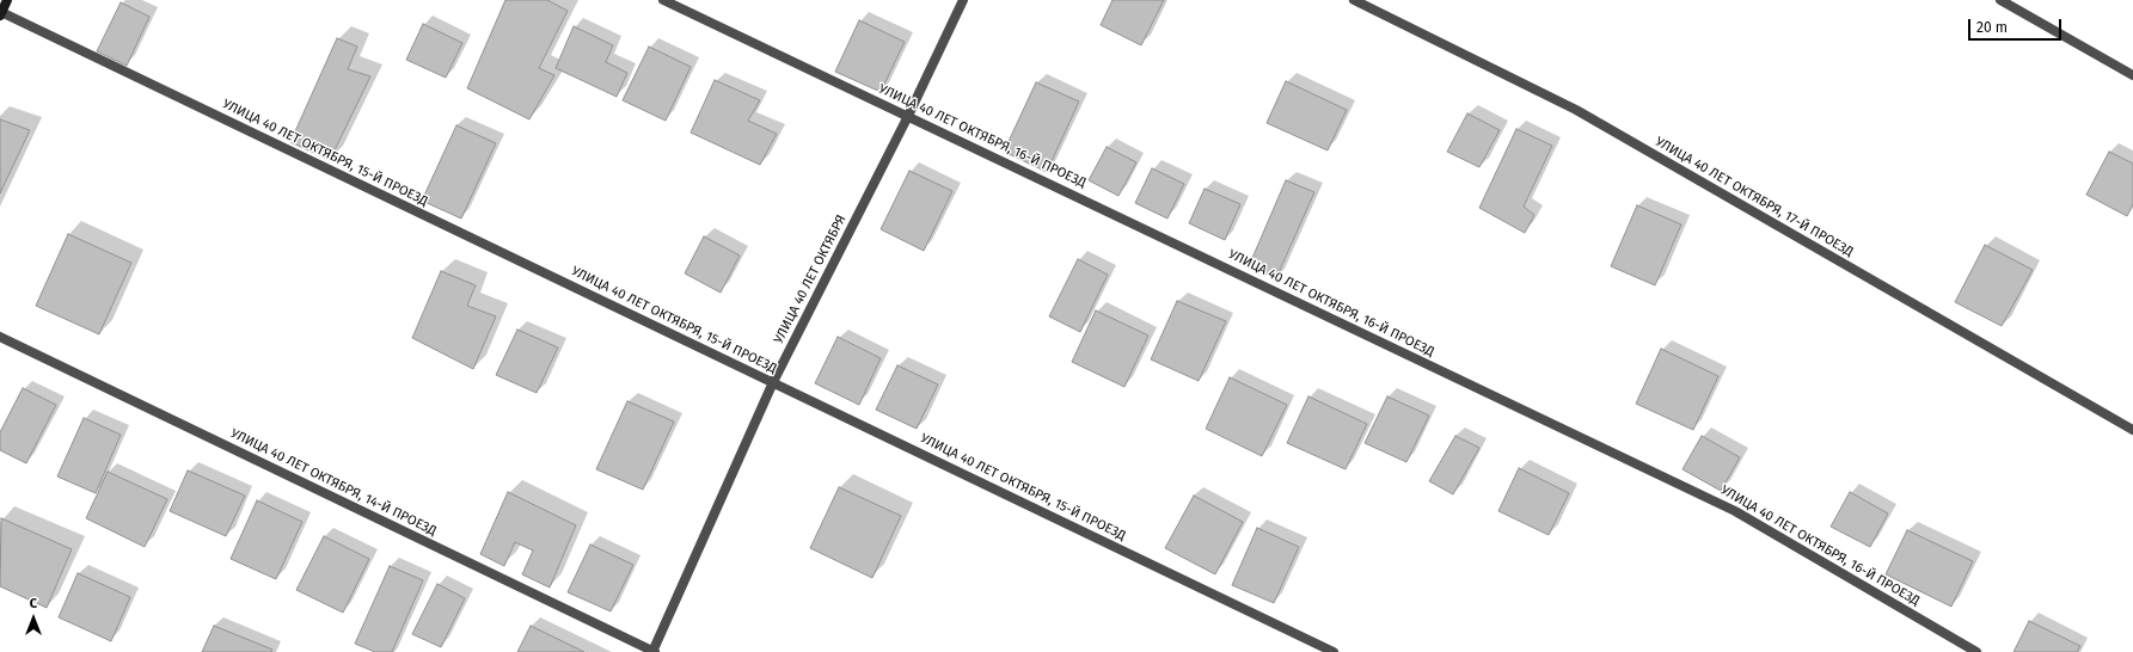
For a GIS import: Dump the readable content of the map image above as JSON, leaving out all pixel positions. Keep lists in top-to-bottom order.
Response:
{
  "streets": {
    "street": [
      "УЛИЦА 40 ЛЕТ ОКТЯБРЯ, 16-Й ПРОЕЗД",
      "УЛИЦА 40 ЛЕТ ОКТЯБРЯ, 15-Й ПРОЕЗД",
      "УЛИЦА 40 ЛЕТ ОКТЯБРЯ, 17-Й ПРОЕЗД",
      "УЛИЦА 40 ЛЕТ ОКТЯБРЯ",
      "УЛИЦА 40 ЛЕТ ОКТЯБРЯ, 14-Й ПРОЕЗД"
    ]
  },
  "crossings": [
    ["УЛИЦА 40 ЛЕТ ОКТЯБРЯ, 16-Й ПРОЕЗД", "УЛИЦА 40 ЛЕТ ОКТЯБРЯ"],
    ["УЛИЦА 40 ЛЕТ ОКТЯБРЯ, 15-Й ПРОЕЗД", "УЛИЦА 40 ЛЕТ ОКТЯБРЯ"],
    ["УЛИЦА 40 ЛЕТ ОКТЯБРЯ", "УЛИЦА 40 ЛЕТ ОКТЯБРЯ, 14-Й ПРОЕЗД"]
  ],
  "scale_bar": "20 m",
  "north": "top"
}
